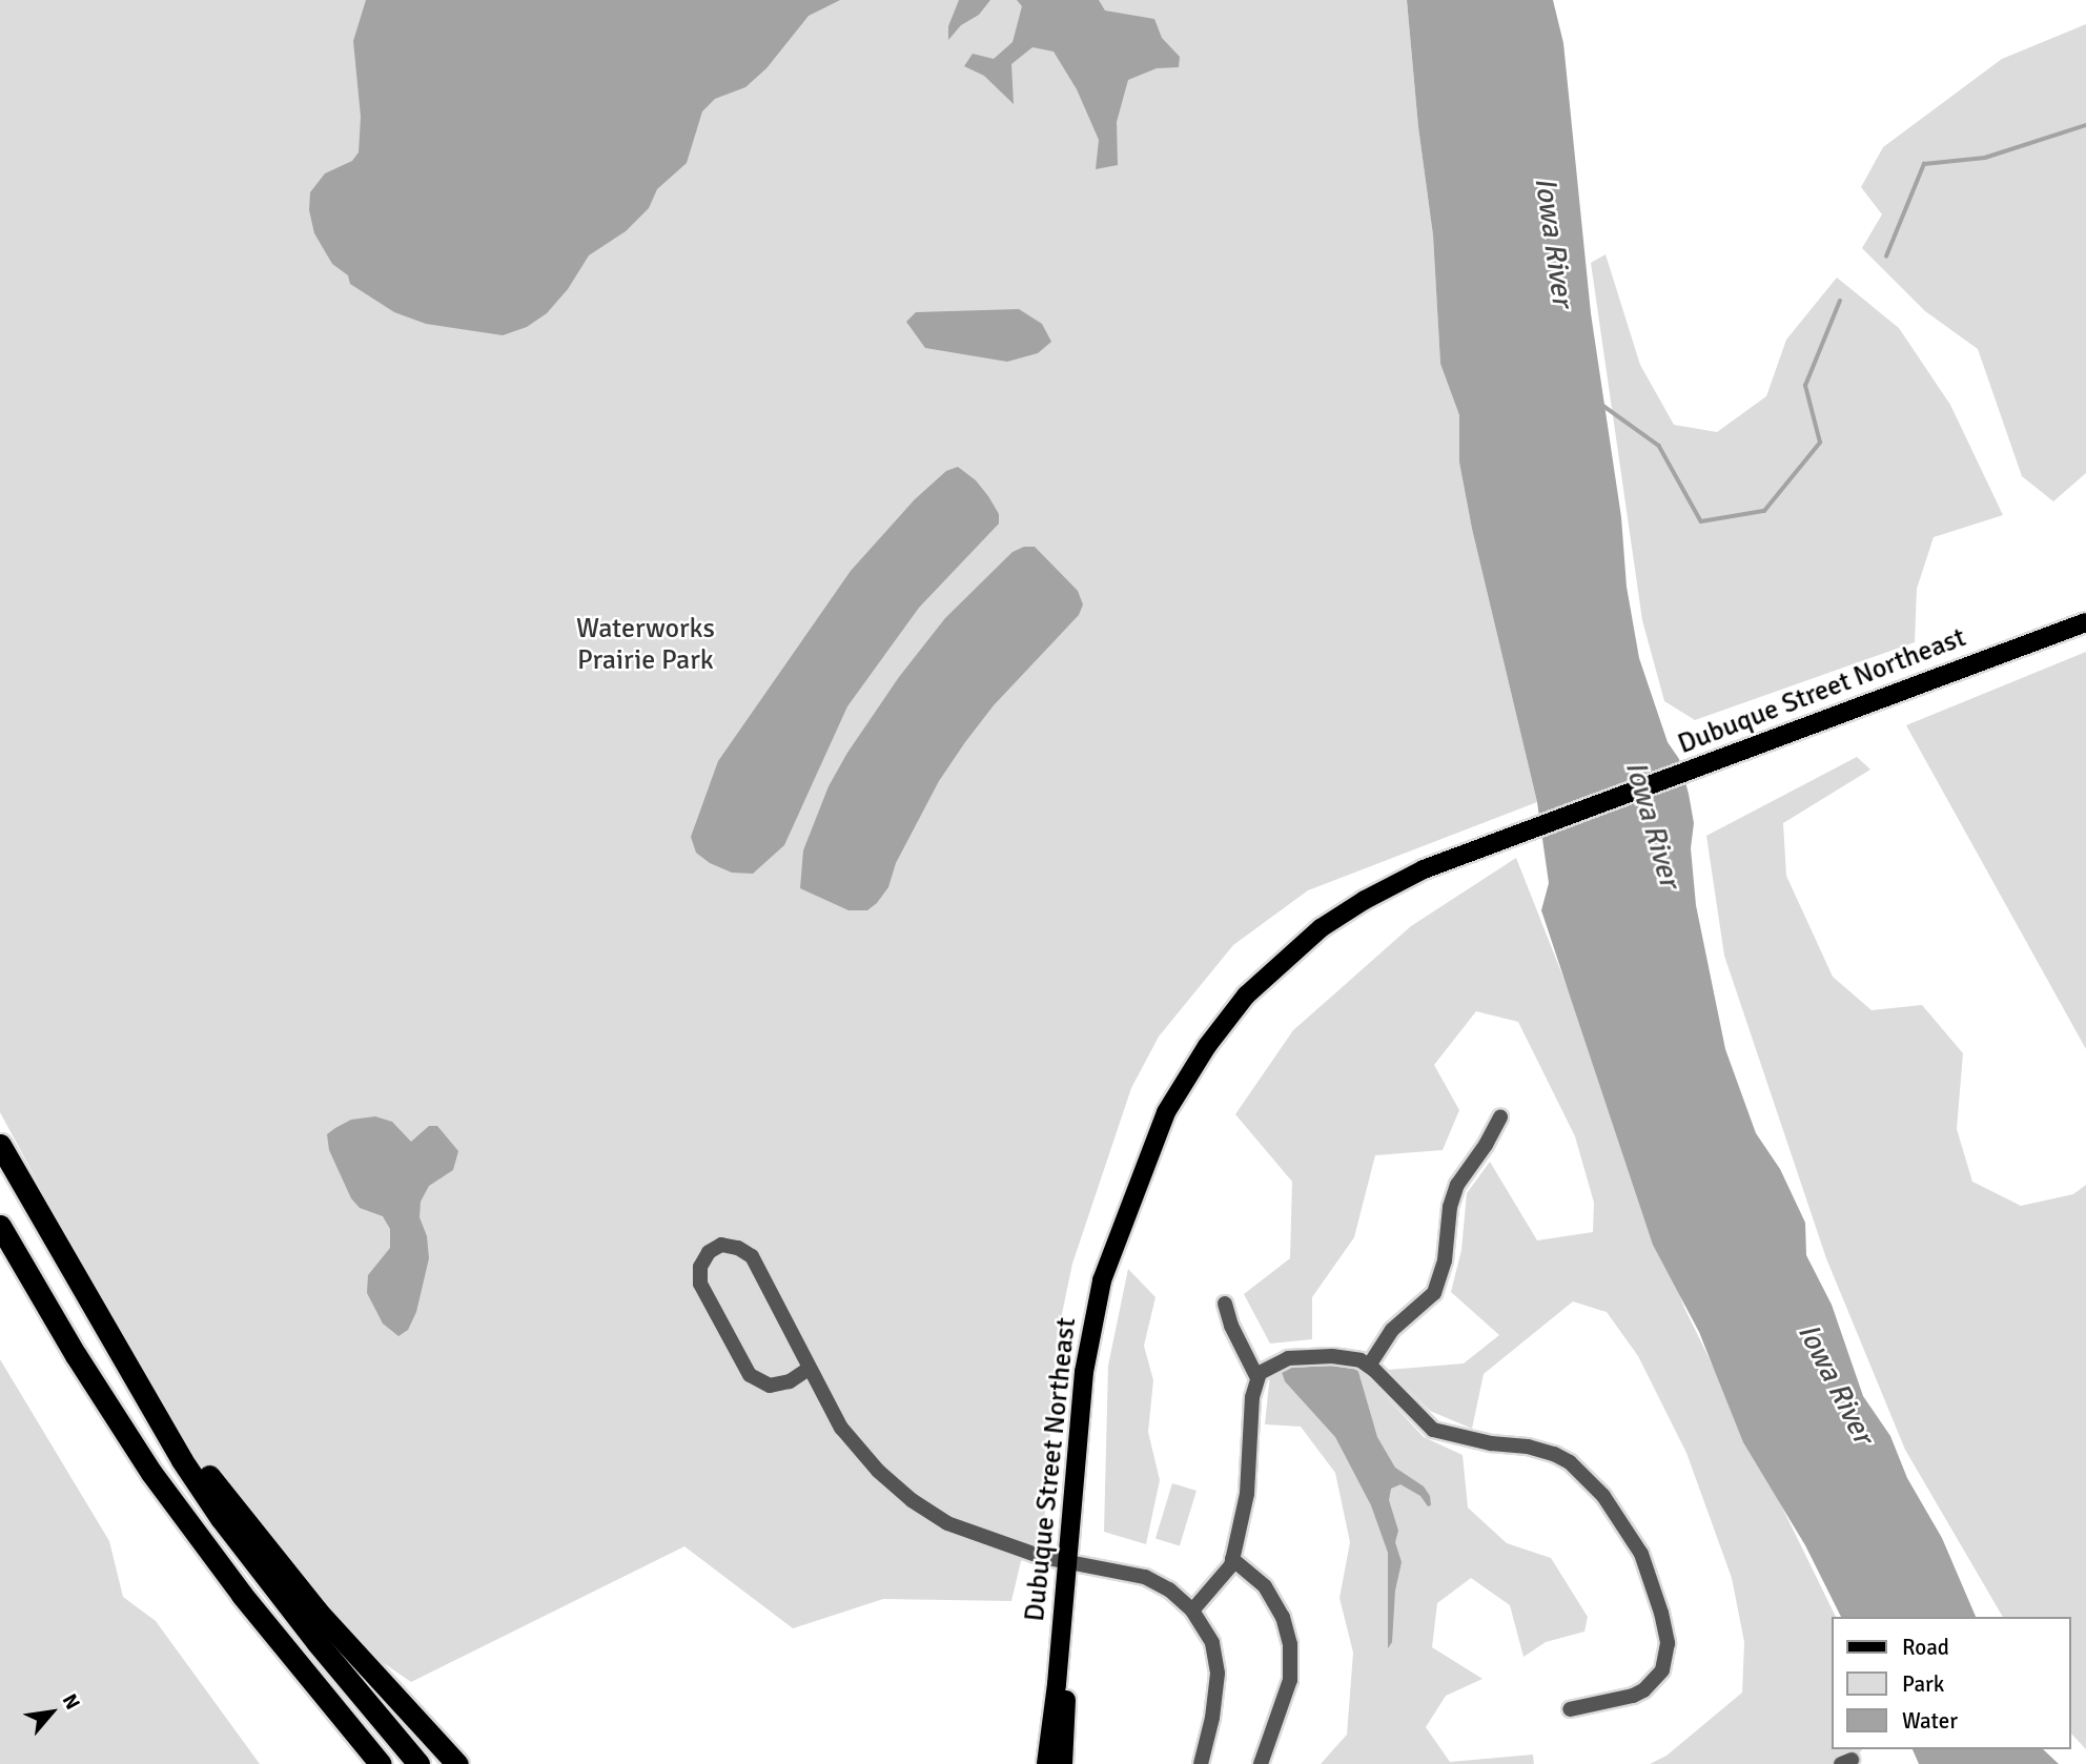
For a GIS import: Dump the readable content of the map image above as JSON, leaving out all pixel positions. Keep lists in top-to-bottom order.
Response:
{
  "streets": {
    "main road": ["Dubuque Street Northeast"]
  },
  "water": ["Iowa River"],
  "parks": ["Waterworks Prairie Park"],
  "legend": ["Road", "Park", "Water"],
  "north": "top right"
}
